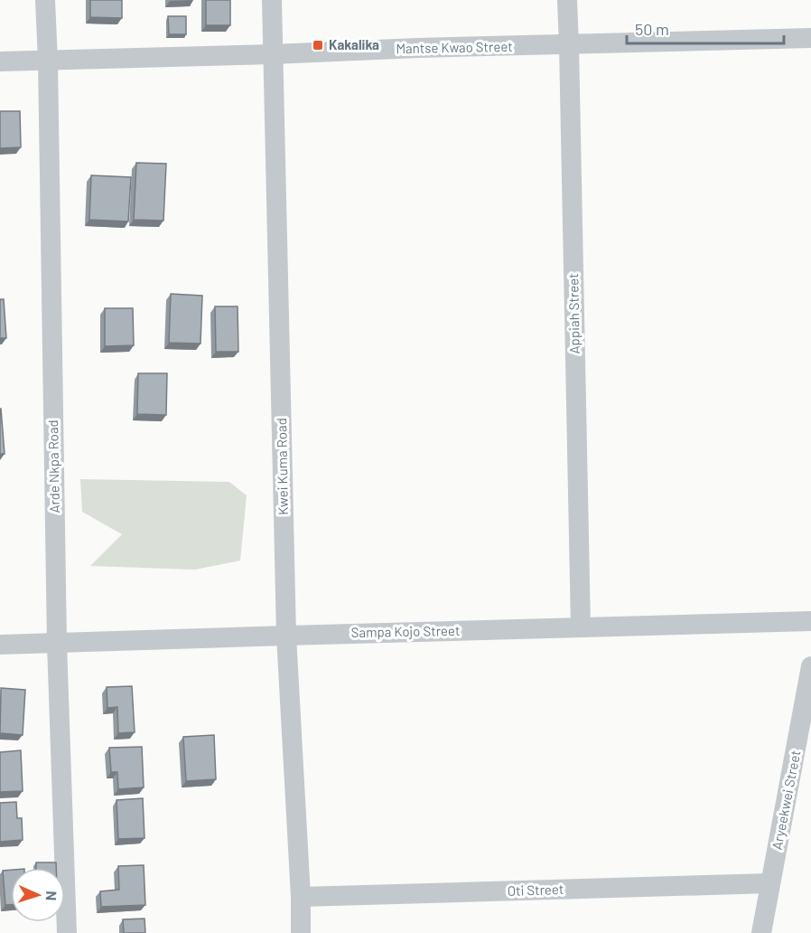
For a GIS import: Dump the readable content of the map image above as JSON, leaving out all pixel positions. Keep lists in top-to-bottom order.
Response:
{
  "streets": {
    "street": [
      "Mantse Kwao Street",
      "Appiah Street",
      "Arde Nkpa Road",
      "Kwei Kuma Road",
      "Sampa Kojo Street",
      "Aryeekwei Street",
      "Oti Street"
    ]
  },
  "crossings": [
    ["Mantse Kwao Street", "Appiah Street"],
    ["Mantse Kwao Street", "Arde Nkpa Road"],
    ["Mantse Kwao Street", "Kwei Kuma Road"],
    ["Appiah Street", "Sampa Kojo Street"],
    ["Arde Nkpa Road", "Sampa Kojo Street"],
    ["Kwei Kuma Road", "Sampa Kojo Street"],
    ["Kwei Kuma Road", "Oti Street"],
    ["Aryeekwei Street", "Oti Street"]
  ],
  "places": {
    "transit": ["Kakalika"]
  },
  "scale_bar": "50 m",
  "north": "right"
}
